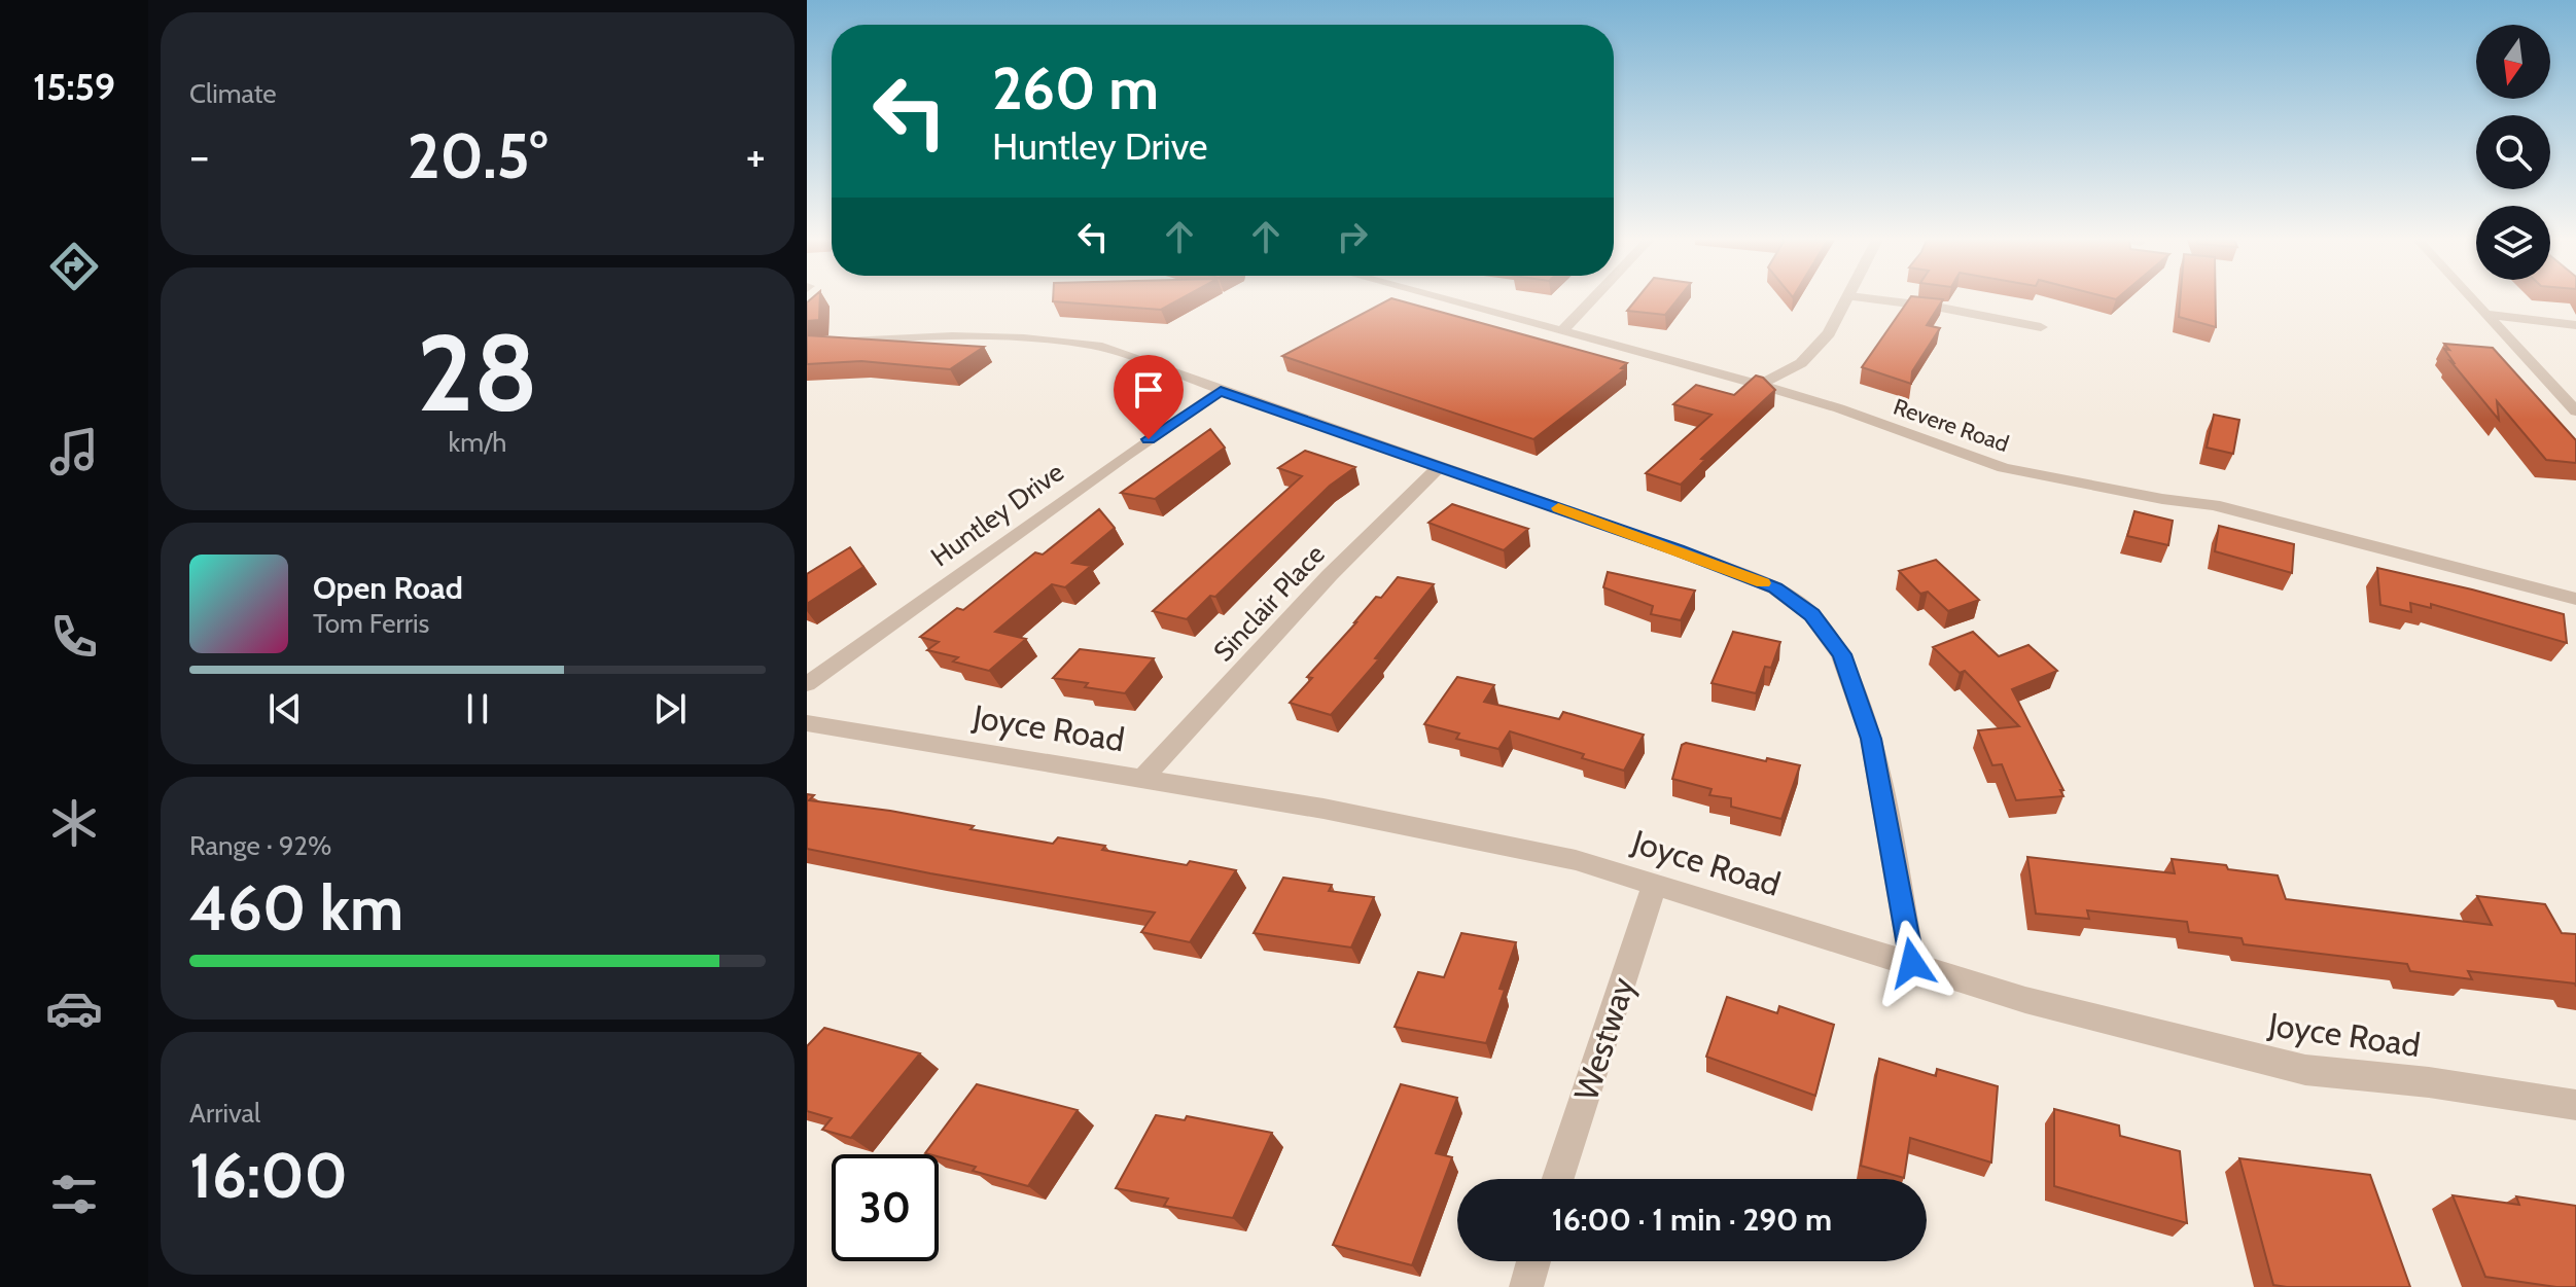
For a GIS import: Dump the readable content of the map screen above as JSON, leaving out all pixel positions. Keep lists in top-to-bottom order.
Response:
{
  "streets": {
    "street": [
      "Revere Road",
      "Huntley Drive",
      "Sinclair Place",
      "Joyce Road",
      "Westway"
    ]
  },
  "crossings": [
    ["Sinclair Place", "Joyce Road"],
    ["Joyce Road", "Westway"]
  ],
  "north": "bottom",
  "page": {
    "tabs": "15:59",
    "tile": [
      "Climate",
      ["28", "km/h"],
      ["Range · 92%", "460 km"],
      ["Arrival", "16:00"]
    ],
    "turn": ["260 m", "Huntley Drive"],
    "heat": ["−", "20.5°", "+"],
    "song": ["Open Road", "Tom Ferris"],
    "limit": "30",
    "trip": "16:00 · 1 min · 290 m"
  }
}
